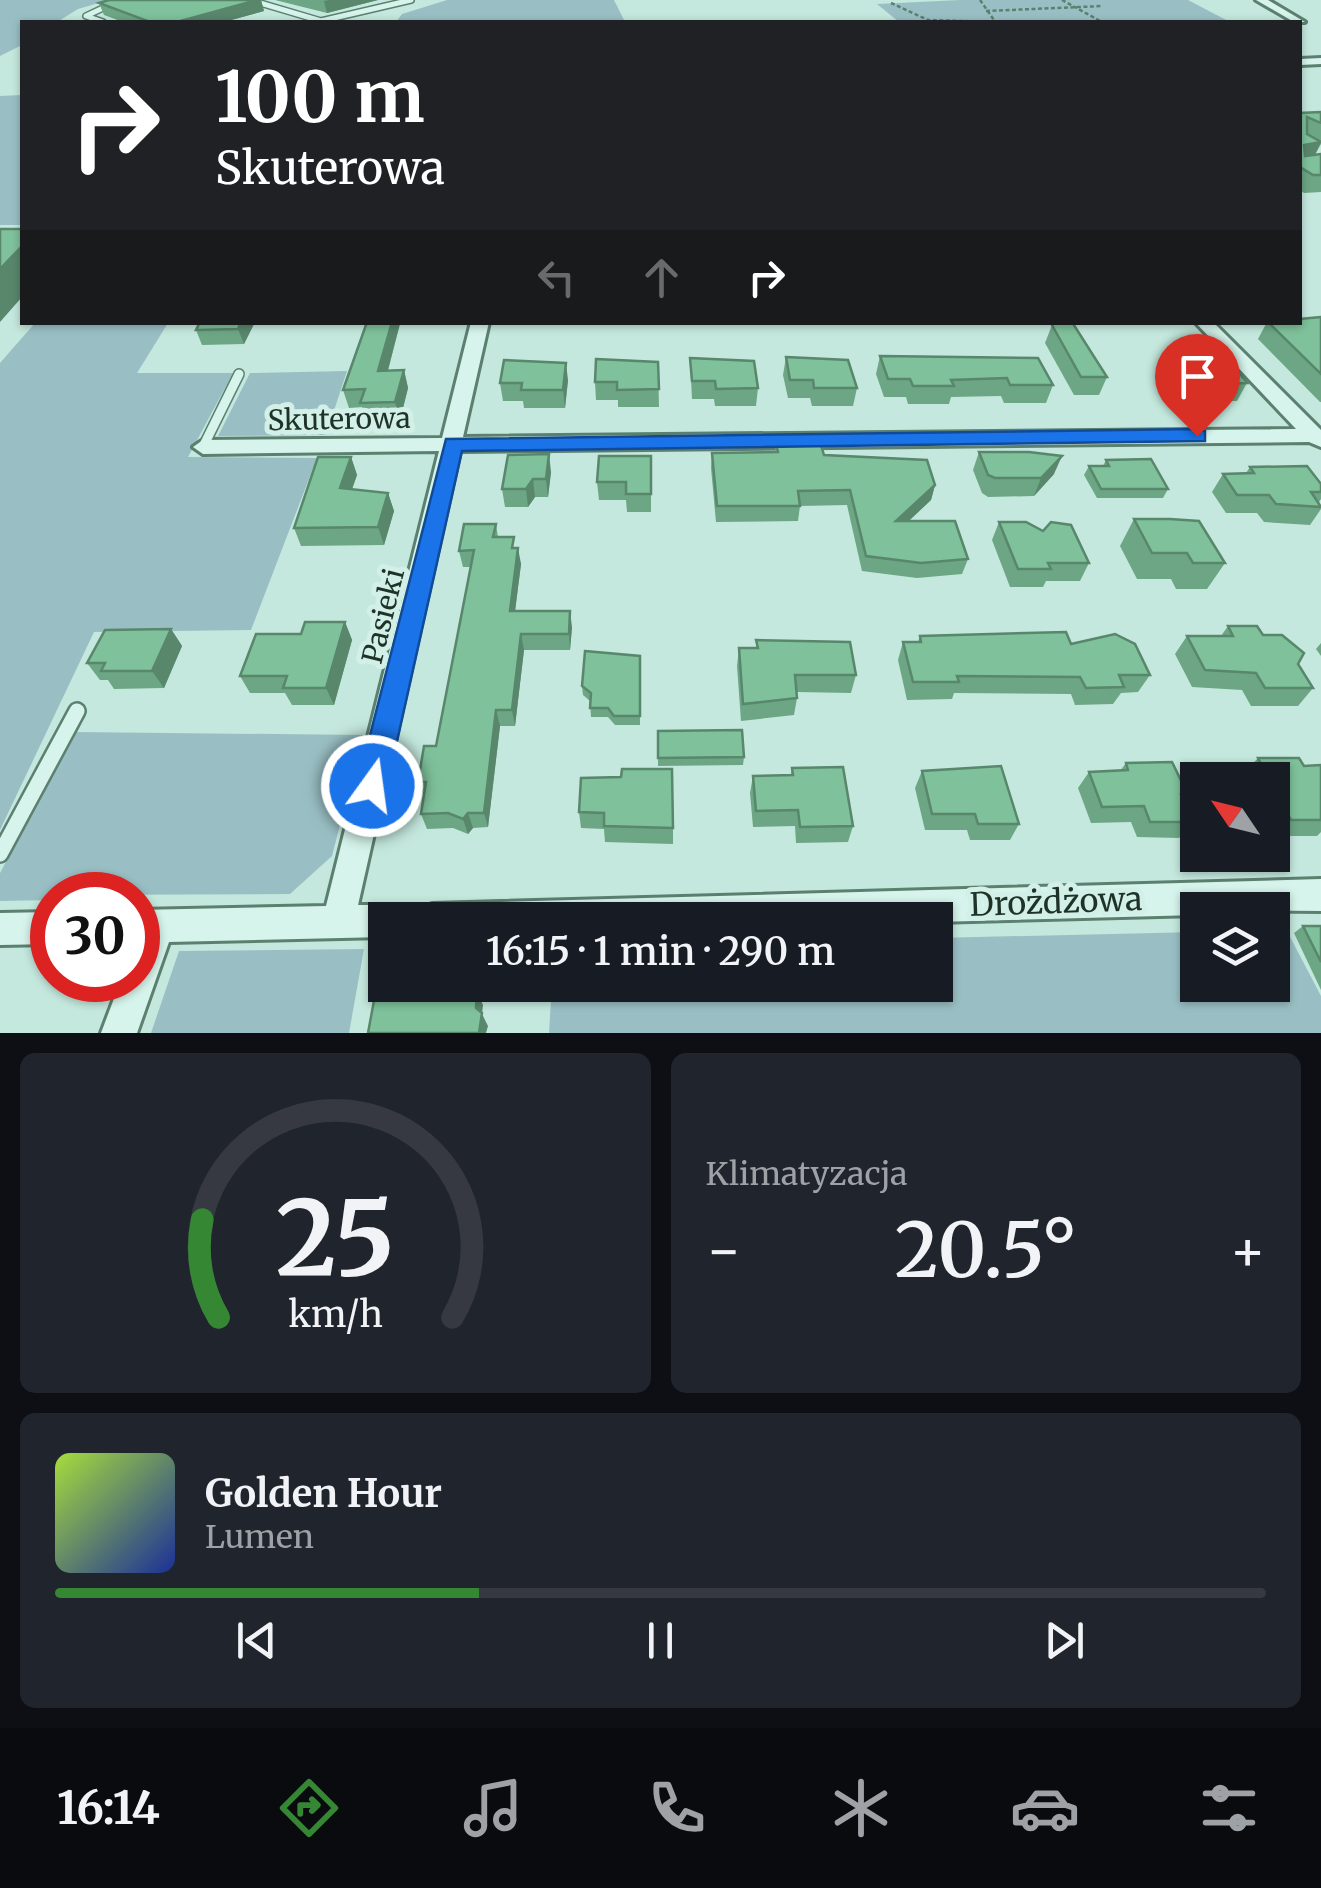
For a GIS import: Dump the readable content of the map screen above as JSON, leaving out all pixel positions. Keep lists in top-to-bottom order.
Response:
{
  "streets": {
    "street": ["Skuterowa", "Pasieki", "Drożdżowa"]
  },
  "crossings": [
    ["Skuterowa", "Pasieki"]
  ],
  "north": "top left",
  "page": {
    "turn": ["100 m", "Skuterowa"],
    "limit": "30",
    "trip": "16:15 · 1 min · 290 m",
    "tile": "Klimatyzacja",
    "heat": ["−", "20.5°", "+"],
    "song": ["Golden Hour", "Lumen"],
    "tabs": "16:14",
    "gauge": ["25", "km/h"]
  }
}
